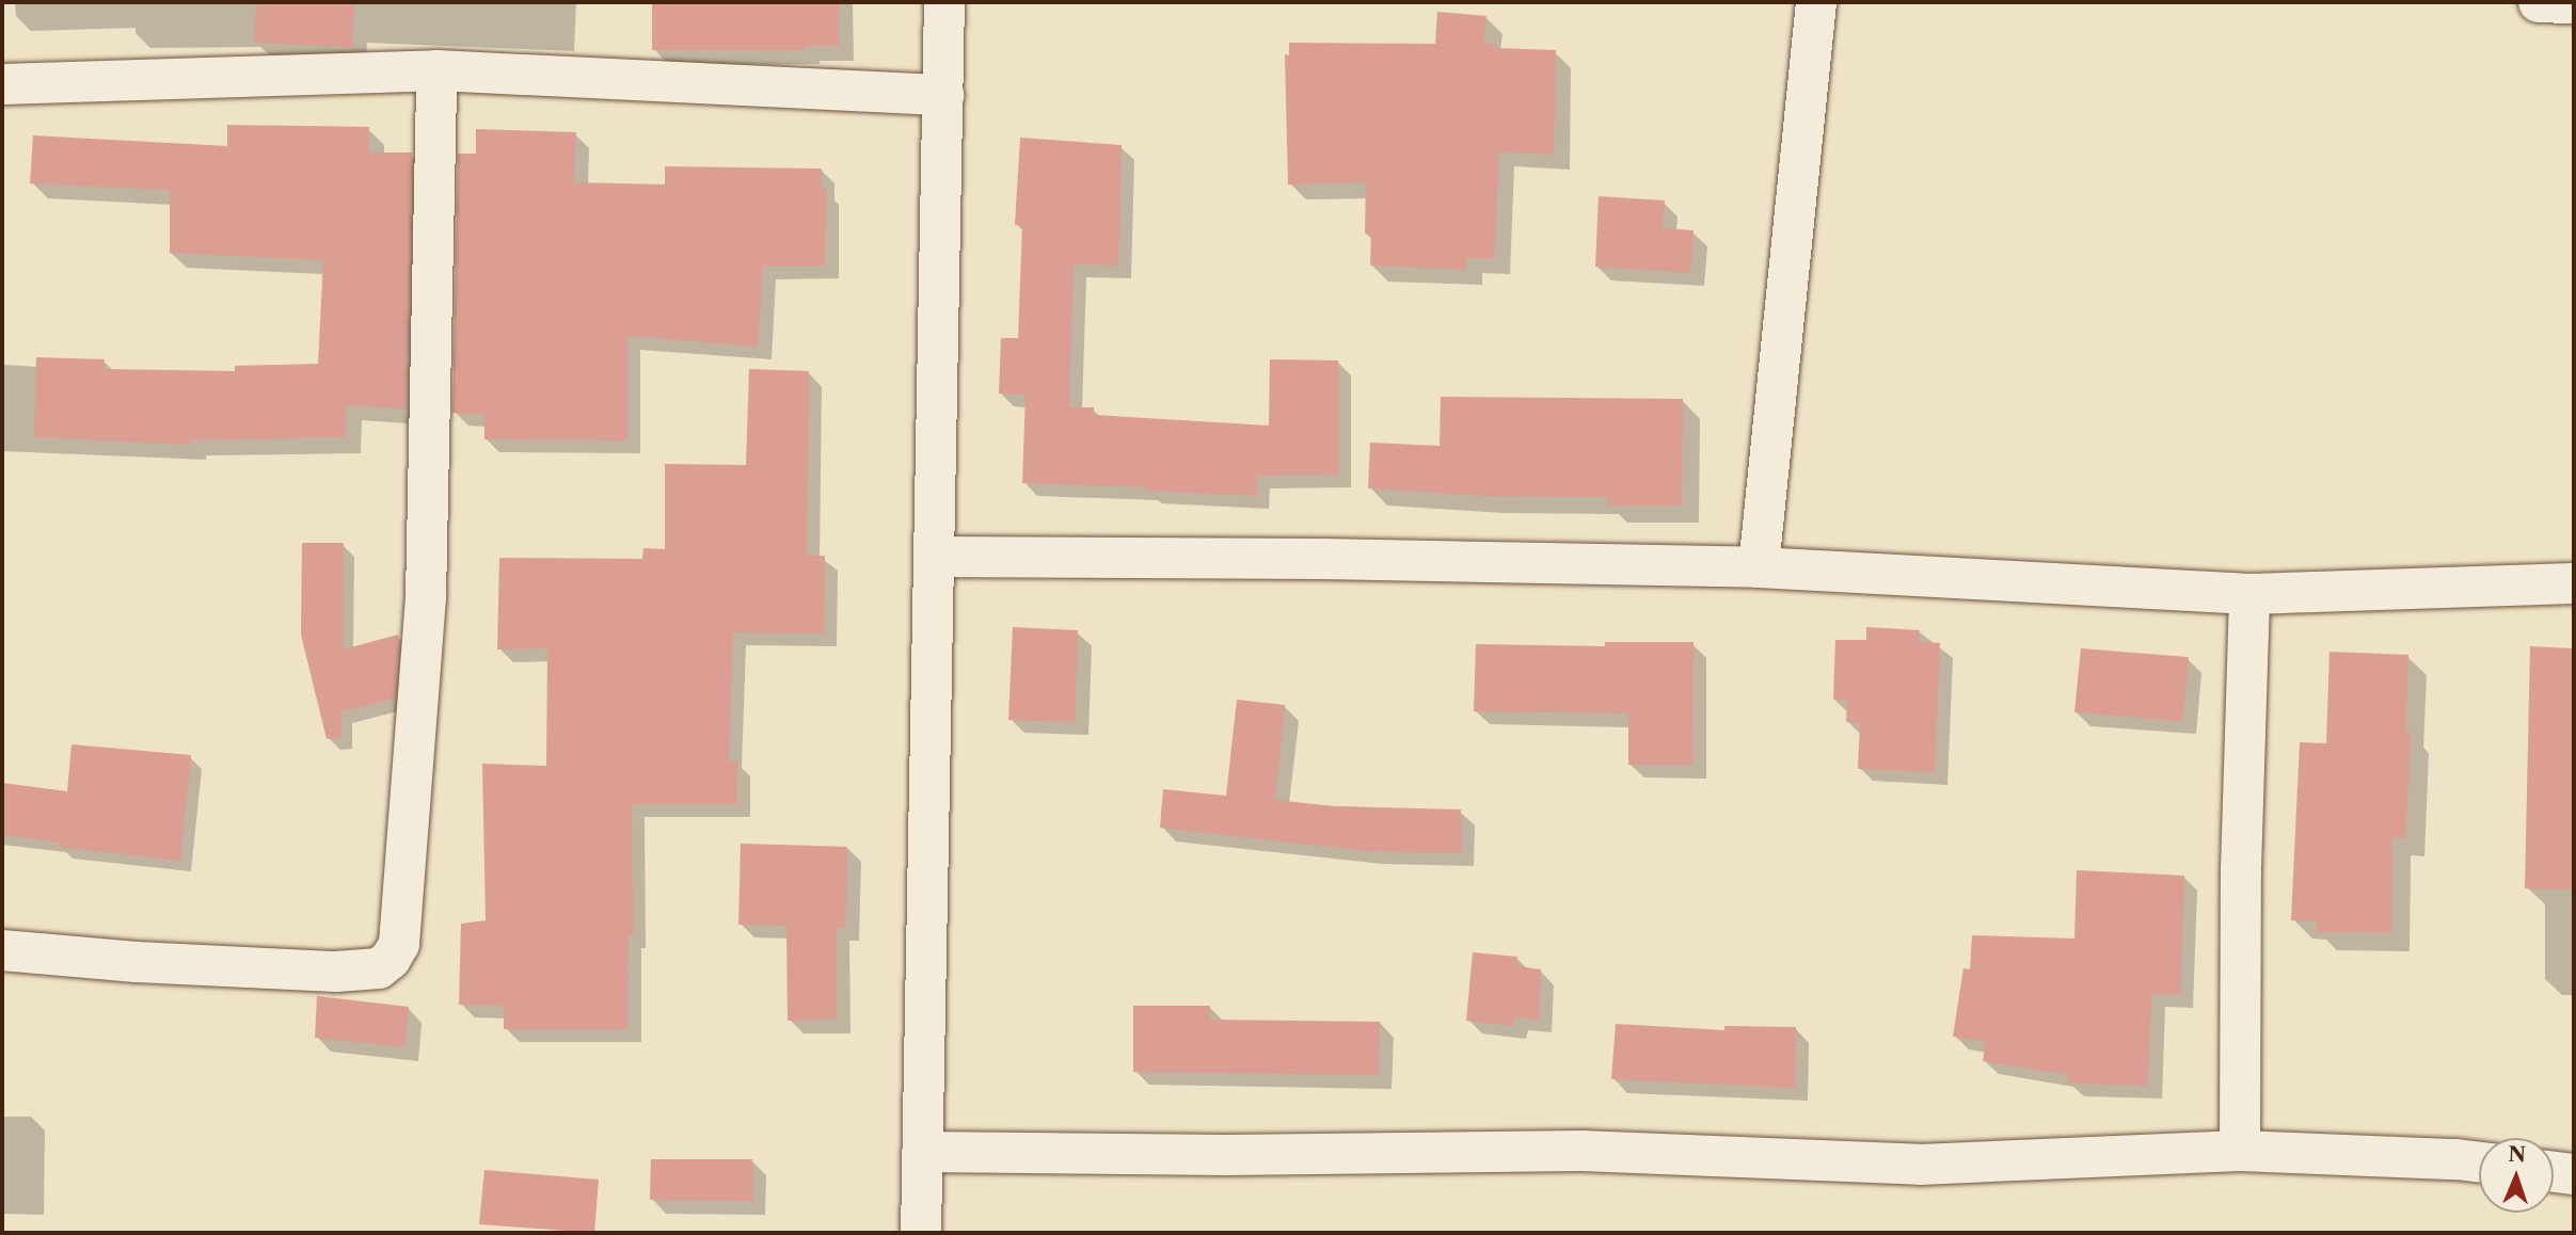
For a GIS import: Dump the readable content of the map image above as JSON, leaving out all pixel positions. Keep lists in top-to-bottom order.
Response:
{
  "north": "top"
}
